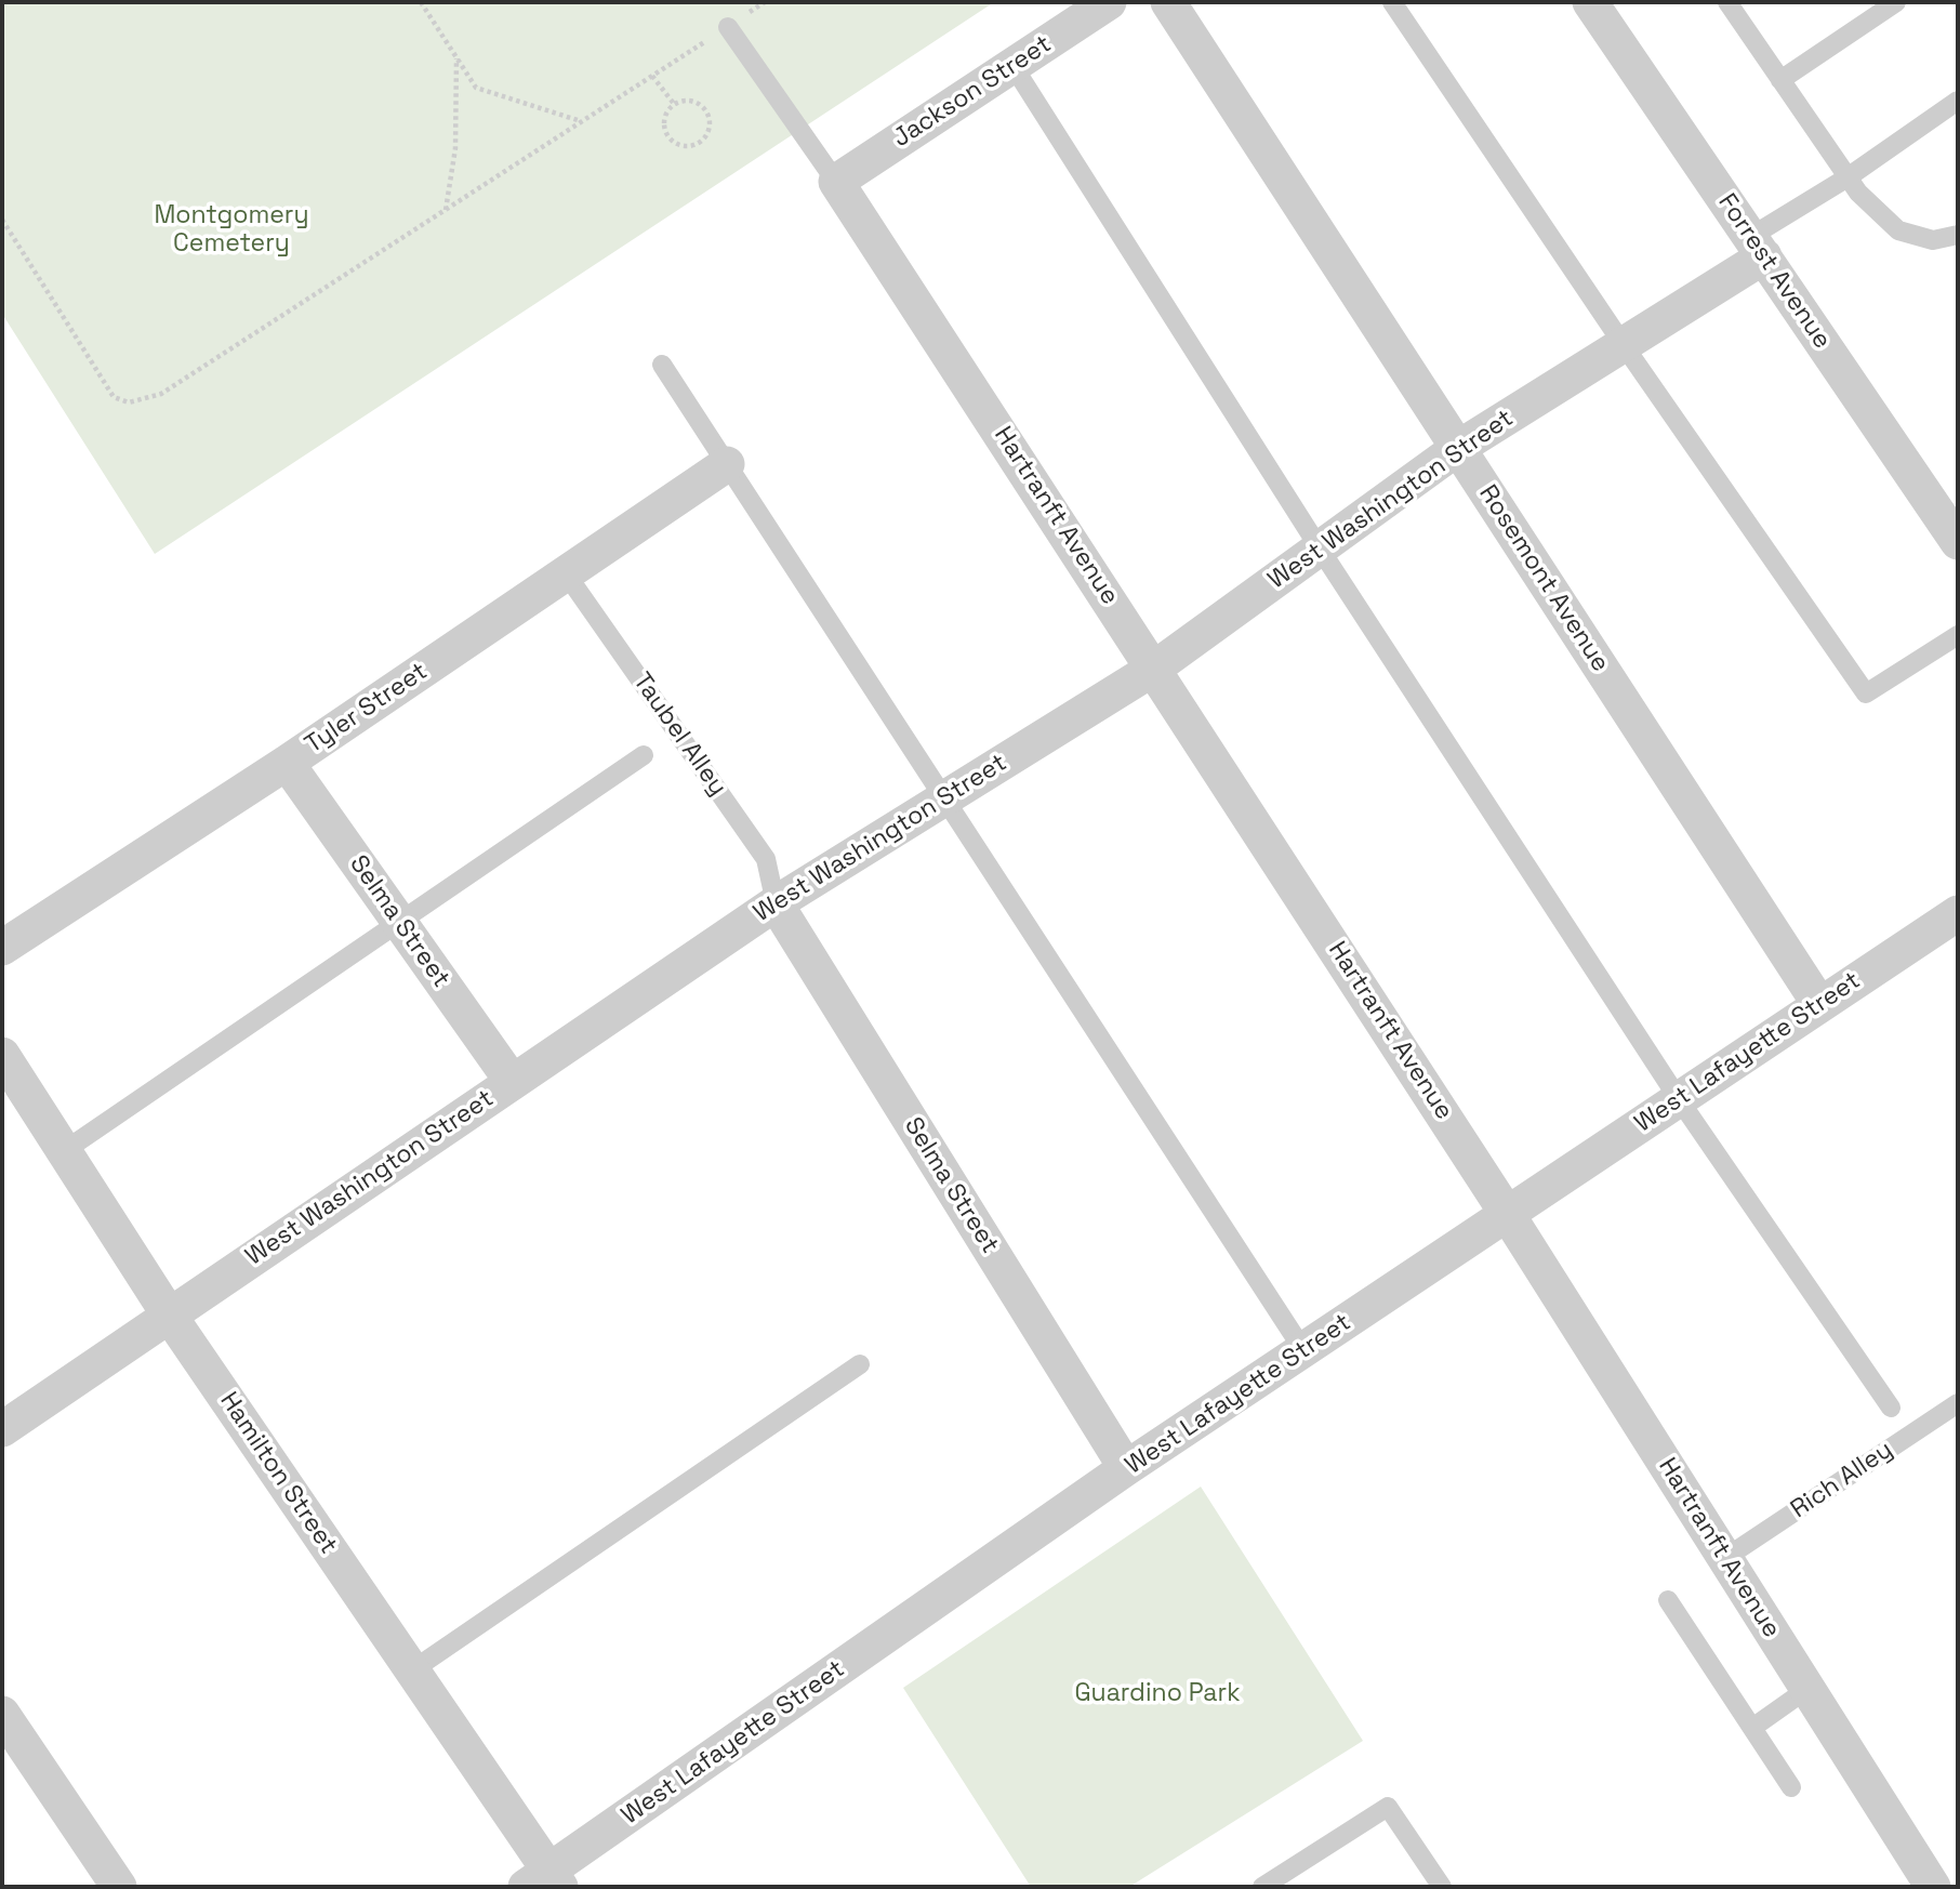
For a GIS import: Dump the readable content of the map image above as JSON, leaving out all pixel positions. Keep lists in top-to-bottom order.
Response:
{
  "streets": {
    "street": [
      "Jackson Street",
      "Forrest Avenue",
      "West Washington Street",
      "Hartranft Avenue",
      "Rosemont Avenue",
      "Tyler Street",
      "Selma Street",
      "West Lafayette Street",
      "Hamilton Street"
    ],
    "lane": ["Taubel Alley", "Rich Alley"]
  },
  "crossings": [
    ["Jackson Street", "Hartranft Avenue"],
    ["Forrest Avenue", "West Washington Street"],
    ["West Washington Street", "Hartranft Avenue"],
    ["West Washington Street", "Rosemont Avenue"],
    ["West Washington Street", "Taubel Alley"],
    ["West Washington Street", "Selma Street"],
    ["West Washington Street", "Hamilton Street"],
    ["Hartranft Avenue", "West Lafayette Street"],
    ["Hartranft Avenue", "Rich Alley"],
    ["Rosemont Avenue", "West Lafayette Street"],
    ["Tyler Street", "Taubel Alley"],
    ["Tyler Street", "Selma Street"],
    ["Taubel Alley", "Selma Street"],
    ["Selma Street", "West Lafayette Street"],
    ["West Lafayette Street", "Hamilton Street"]
  ],
  "parks": ["Montgomery Cemetery", "Guardino Park"]
}
